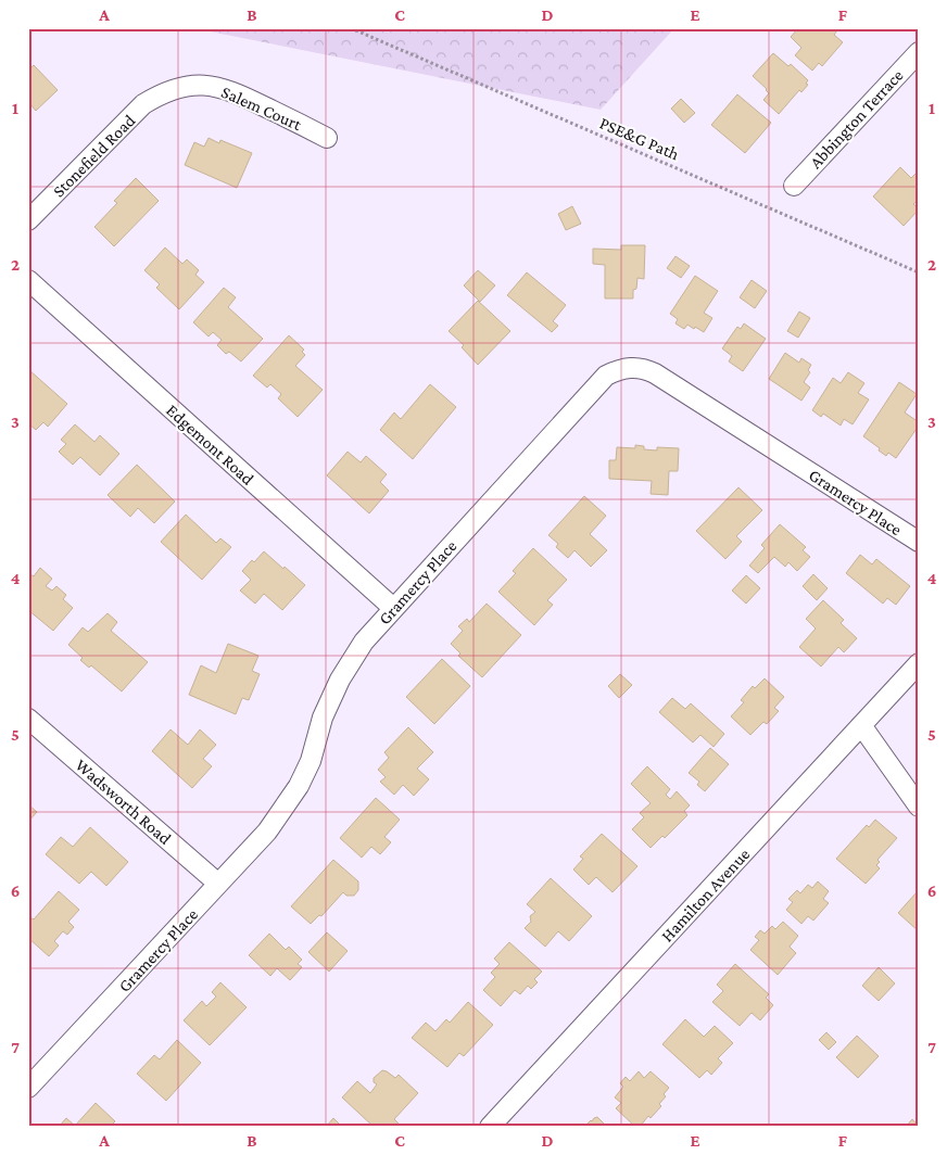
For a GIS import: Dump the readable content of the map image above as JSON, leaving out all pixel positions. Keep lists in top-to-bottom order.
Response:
{
  "streets": {
    "street": [
      "Salem Court",
      "Abbington Terrace",
      "Stonefield Road",
      "Edgemont Road",
      "Gramercy Place",
      "Wadsworth Road",
      "Hamilton Avenue"
    ],
    "path": ["PSE&G Path"]
  },
  "crossings": [
    ["Salem Court", "Stonefield Road"],
    ["Edgemont Road", "Gramercy Place"],
    ["Gramercy Place", "Wadsworth Road"]
  ],
  "grid": {
    "columns": [
      "A",
      "B",
      "C",
      "D",
      "E",
      "F"
    ],
    "rows": [
      "1",
      "2",
      "3",
      "4",
      "5",
      "6",
      "7"
    ]
  }
}
